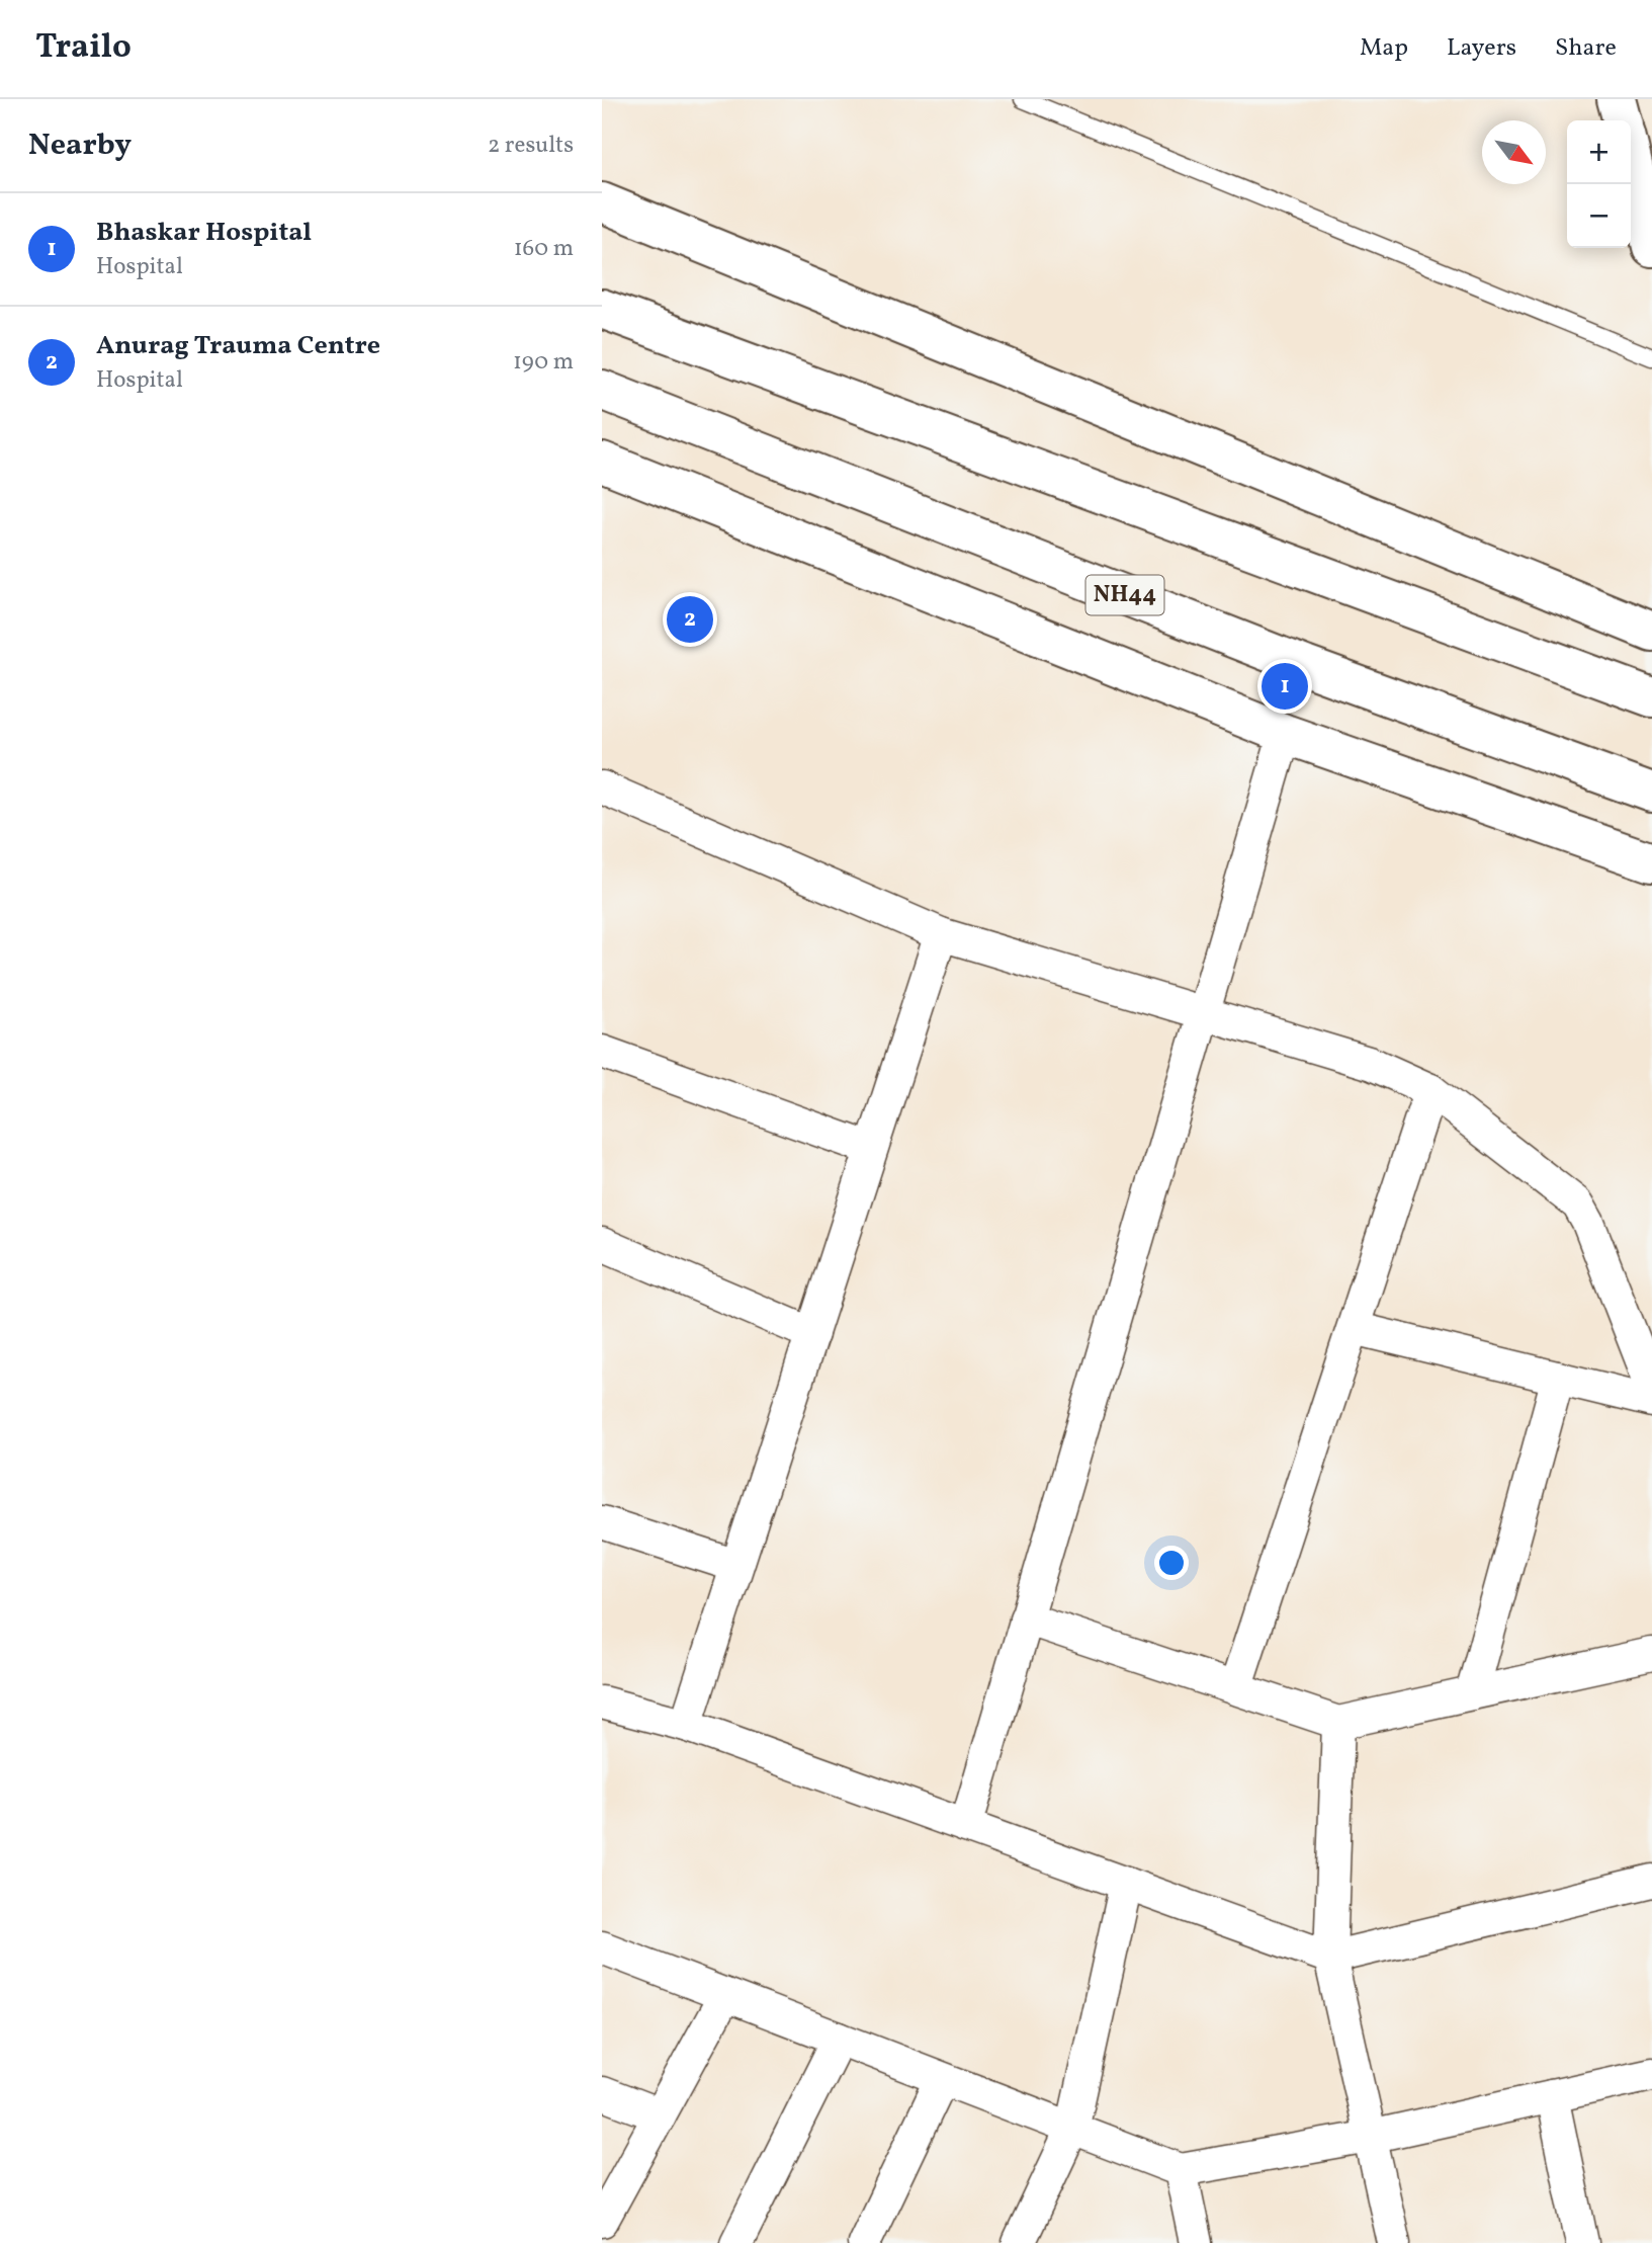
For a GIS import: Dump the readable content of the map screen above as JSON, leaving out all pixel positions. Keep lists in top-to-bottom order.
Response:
{
  "streets": {
    "main road": ["NH44"]
  },
  "north": "bottom right",
  "page": {
    "header": "Trailo",
    "nav": ["Map", "Layers", "Share"],
    "heading": ["Nearby", "2 results"],
    "map_buttons": ["+", "−"],
    "list": [
      {
        "mark": "1",
        "name": "Bhaskar Hospital",
        "note": "Hospital",
        "value": "160 m"
      },
      {
        "mark": "2",
        "name": "Anurag Trauma Centre",
        "note": "Hospital",
        "value": "190 m"
      }
    ],
    "pins": ["2", "1"]
  }
}
